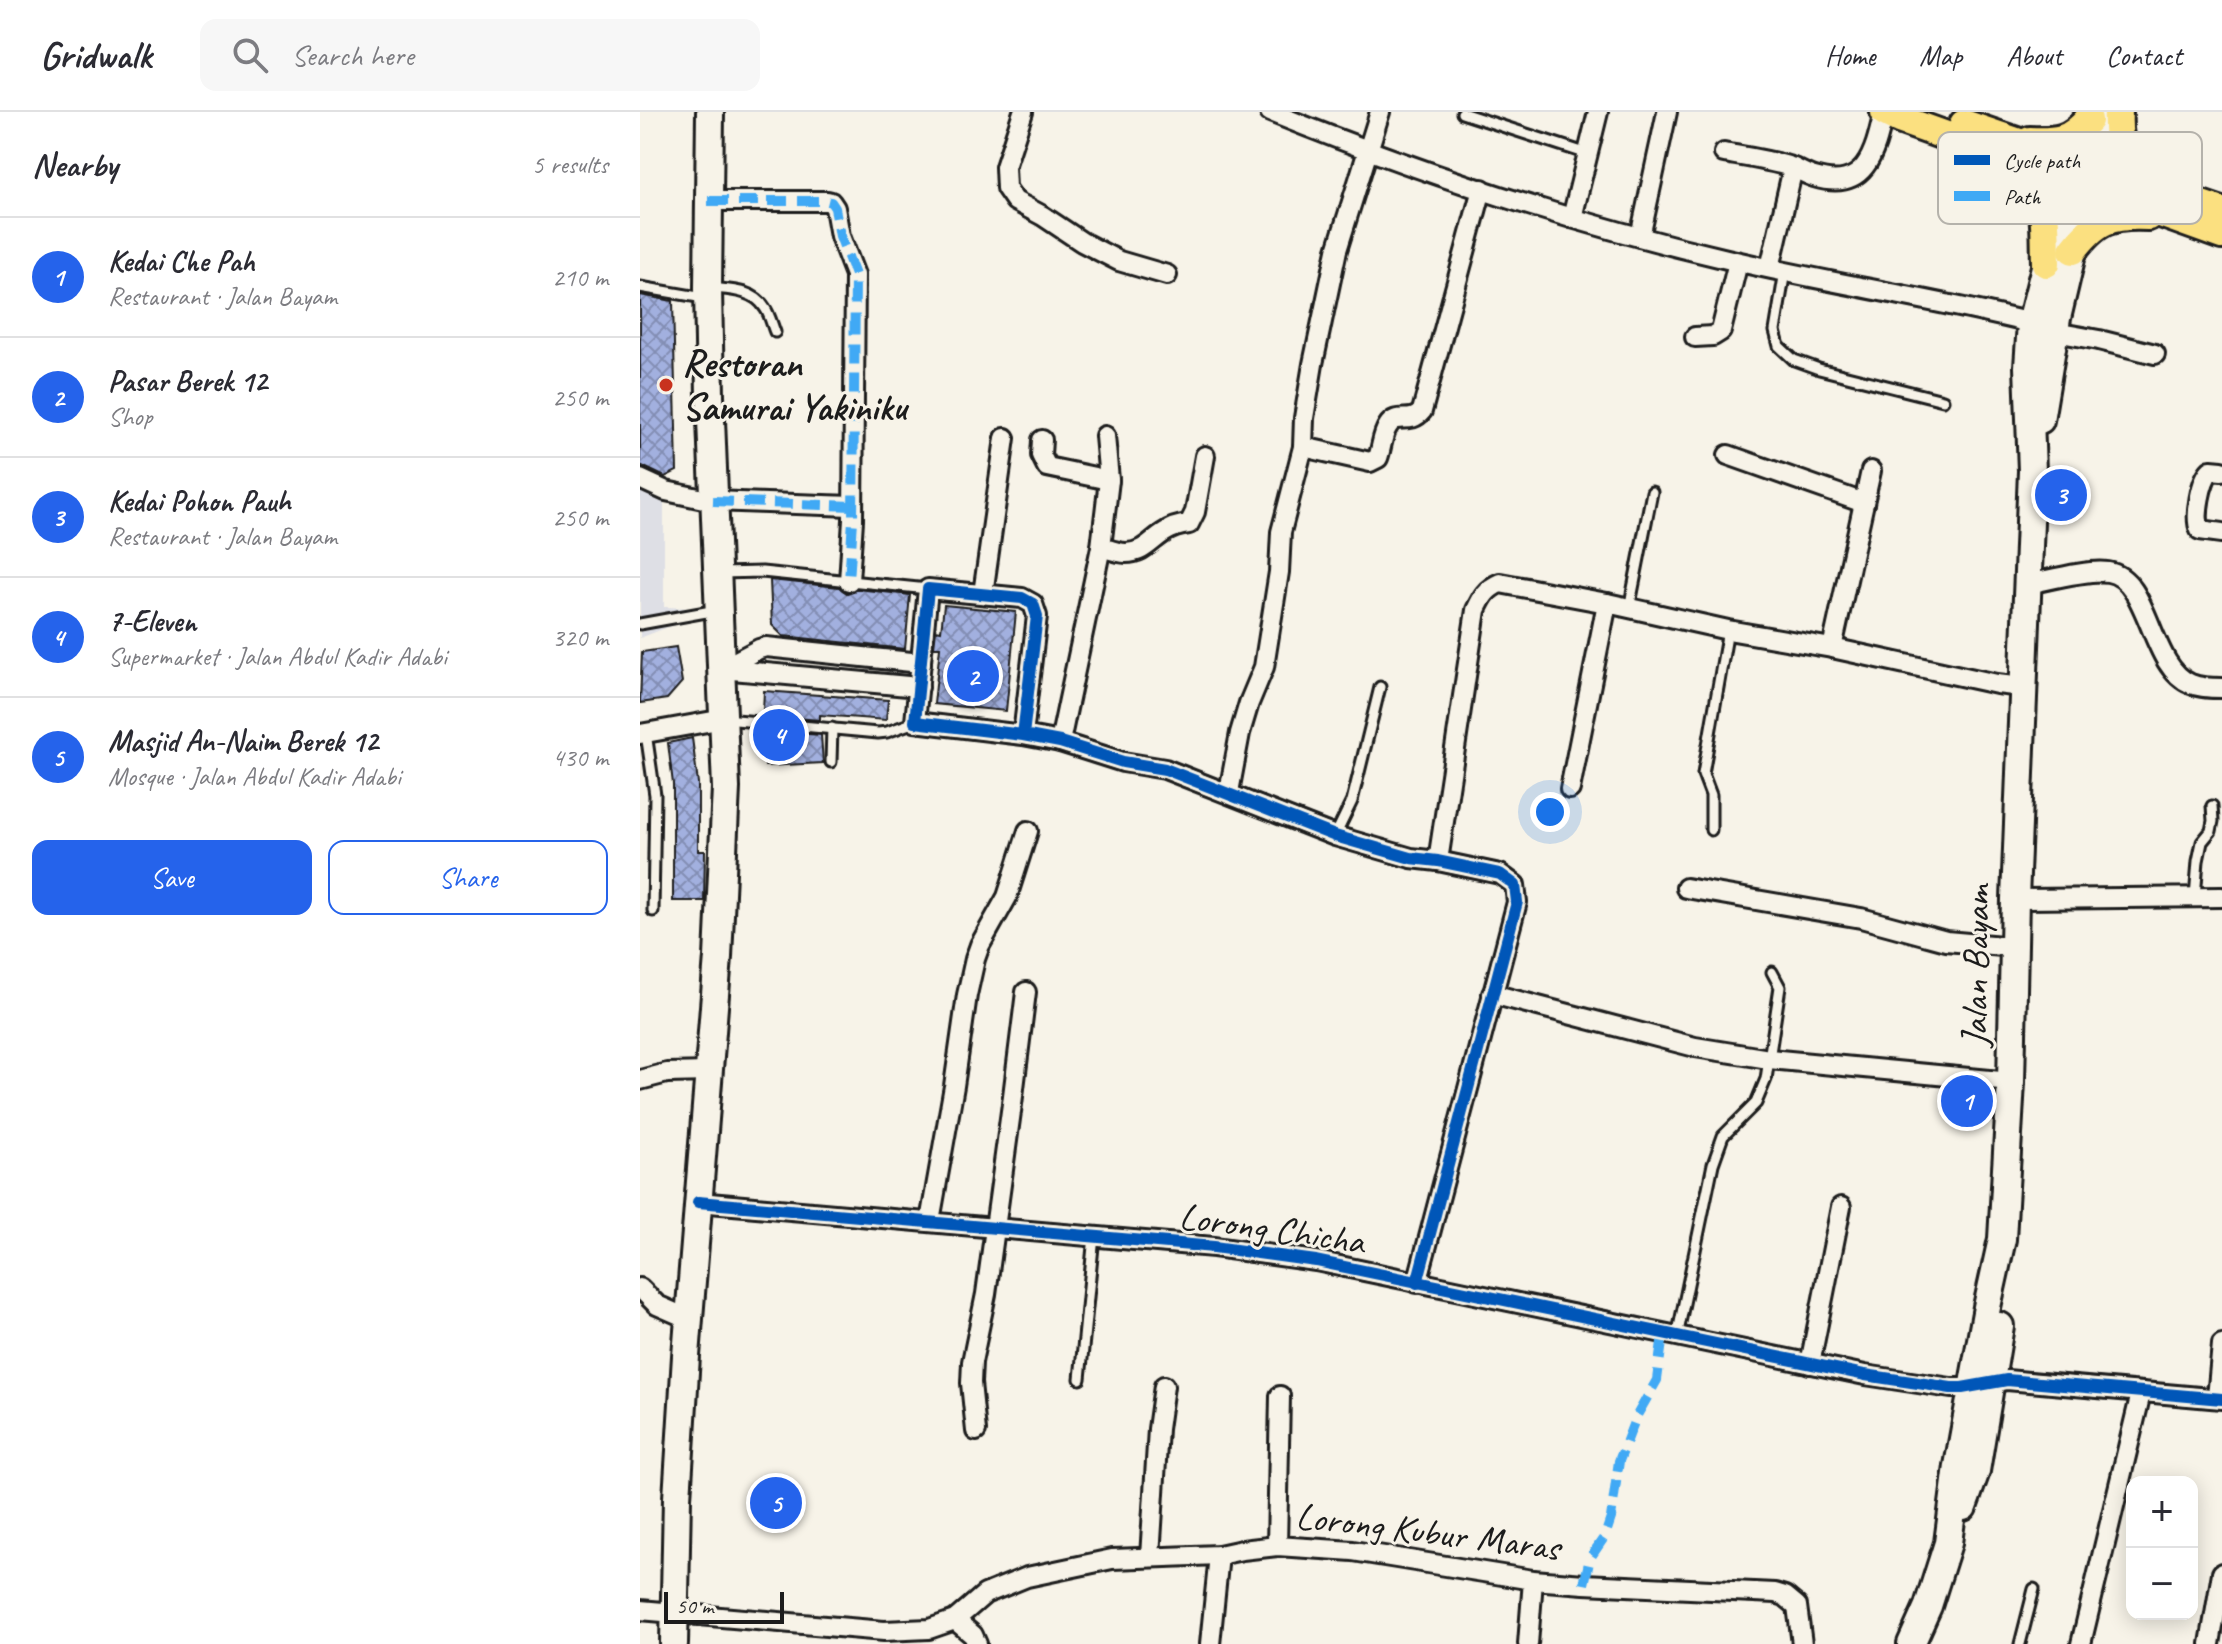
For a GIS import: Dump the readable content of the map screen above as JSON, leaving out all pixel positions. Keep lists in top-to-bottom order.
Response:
{
  "streets": {
    "main road": ["Jalan Bayam"],
    "street": ["Lorong Chicha", "Lorong Kubur Maras"]
  },
  "crossings": [
    ["Jalan Bayam", "Lorong Chicha"]
  ],
  "places": ["Restoran Samurai Yakiniku"],
  "legend": ["Cycle path", "Path"],
  "scale_bar": "50 m",
  "page": {
    "header": "Gridwalk",
    "search": "Search here",
    "nav": [
      "Home",
      "Map",
      "About",
      "Contact"
    ],
    "heading": ["Nearby", "5 results"],
    "list": [
      {
        "mark": "1",
        "name": "Kedai Che Pah",
        "note": "Restaurant · Jalan Bayam",
        "value": "210 m"
      },
      {
        "mark": "2",
        "name": "Pasar Berek 12",
        "note": "Shop",
        "value": "250 m"
      },
      {
        "mark": "3",
        "name": "Kedai Pohon Pauh",
        "note": "Restaurant · Jalan Bayam",
        "value": "250 m"
      },
      {
        "mark": "4",
        "name": "7-Eleven",
        "note": "Supermarket · Jalan Abdul Kadir Adabi",
        "value": "320 m"
      },
      {
        "mark": "5",
        "name": "Masjid An-Naim Berek 12",
        "note": "Mosque · Jalan Abdul Kadir Adabi",
        "value": "430 m"
      }
    ],
    "pins": [
      "3",
      "2",
      "4",
      "1",
      "5"
    ],
    "buttons": ["Save", "Share"],
    "map_buttons": ["+", "−"],
    "scale": "50 m"
  }
}
